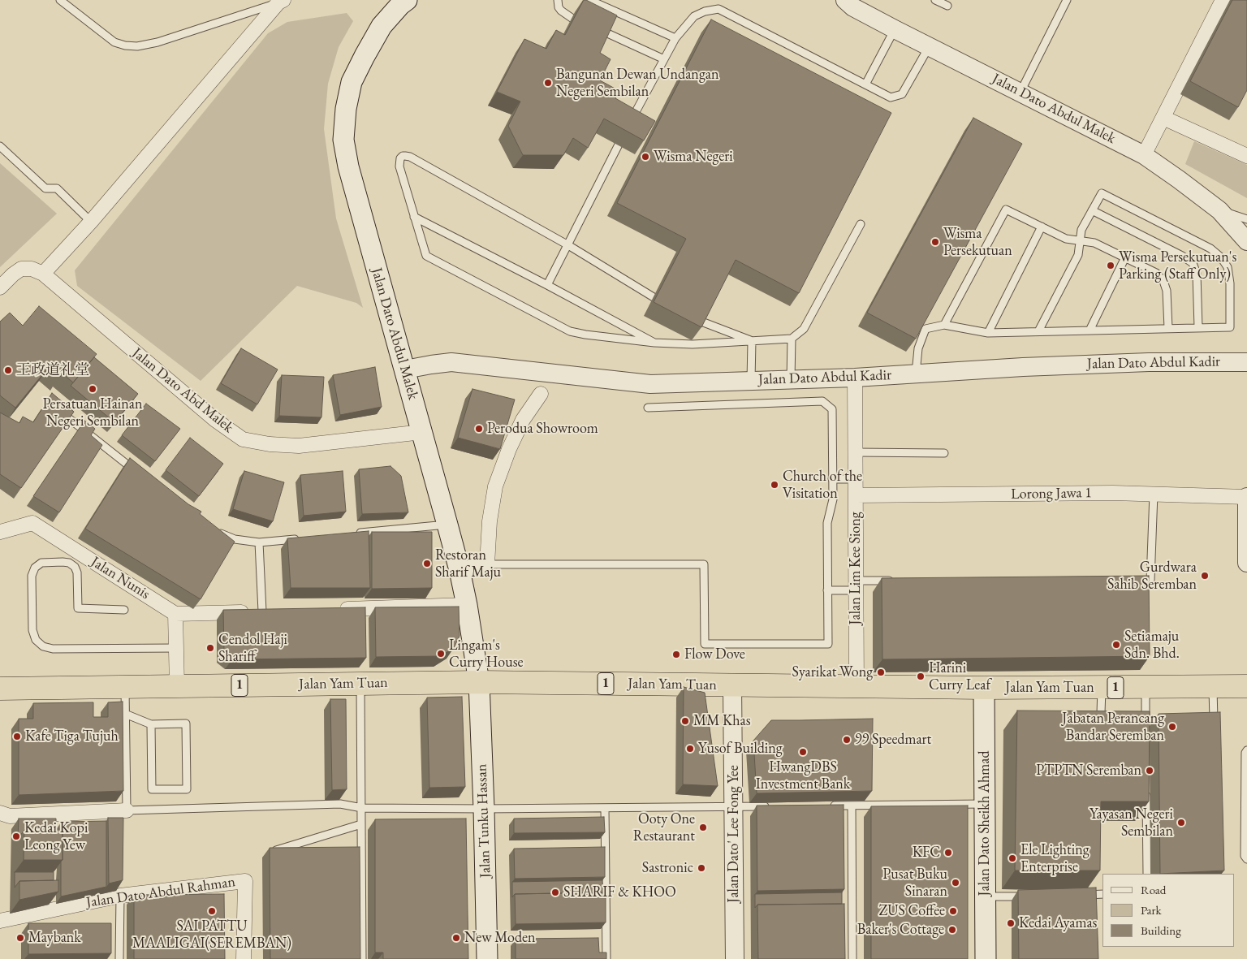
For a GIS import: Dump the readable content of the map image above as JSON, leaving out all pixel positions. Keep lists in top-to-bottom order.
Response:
{
  "streets": {
    "highway": ["Jalan Yam Tuan", "1"],
    "main road": ["Jalan Dato Abdul Malek", "Jalan Tunku Hassan", "Jalan Dato Sheikh Ahmad"],
    "street": [
      "Jalan Dato Abdul Kadir",
      "Jalan Dato Abd Malek",
      "Lorong Jawa 1",
      "Jalan Lim Kee Siong",
      "Jalan Nunis",
      "Jalan Dato' Lee Fong Yee",
      "Jalan Dato Abdul Rahman"
    ]
  },
  "crossings": [
    ["Jalan Dato Abdul Malek", "Jalan Dato Abdul Kadir"],
    ["Jalan Dato Abdul Malek", "Jalan Dato Abd Malek"],
    ["Jalan Dato Abdul Malek", "Jalan Yam Tuan"],
    ["Jalan Dato Abdul Malek", "Jalan Tunku Hassan"],
    ["Jalan Dato Abdul Kadir", "Jalan Lim Kee Siong"],
    ["Lorong Jawa 1", "Jalan Lim Kee Siong"],
    ["Jalan Lim Kee Siong", "Jalan Yam Tuan"],
    ["Jalan Yam Tuan", "Jalan Tunku Hassan"],
    ["Jalan Yam Tuan", "Jalan Dato Sheikh Ahmad"],
    ["Jalan Yam Tuan", "Jalan Dato' Lee Fong Yee"]
  ],
  "places": [
    "Bangunan Dewan Undangan Negeri Sembilan",
    "Wisma Negeri",
    "Wisma Persekutuan",
    "Wisma Persekutuan's Parking (Staff Only)",
    "王政道礼堂",
    "Persatuan Hainan Negeri Sembilan",
    "Perodua Showroom",
    "Church of the Visitation",
    "Restoran Sharif Maju",
    "Gurdwara Sahib Seremban",
    "Setiamaju Sdn. Bhd.",
    "Cendol Haji Shariff",
    "Lingam's Curry House",
    "Flow Dove",
    "Syarikat Wong",
    "Harini Curry Leaf",
    "MM Khas",
    "Jabatan Perancang Bandar Seremban",
    "Kafe Tiga Tujuh",
    "99 Speedmart",
    "Yusof Building",
    "HwangDBS Investment Bank",
    "PTPTN Seremban",
    "Yayasan Negeri Sembilan",
    "Ooty One Restaurant",
    "Kedai Kopi Leong Yew",
    "KFC",
    "Ele Lighting Enterprise",
    "Sastronic",
    "Pusat Buku Sinaran",
    "SHARIF & KHOO",
    "SAI PATTU MAALIGAI(SEREMBAN)",
    "ZUS Coffee",
    "Kedai Ayamas",
    "Baker's Cottage",
    "Maybank",
    "New Moden"
  ],
  "legend": ["Road", "Park", "Building"]
}
